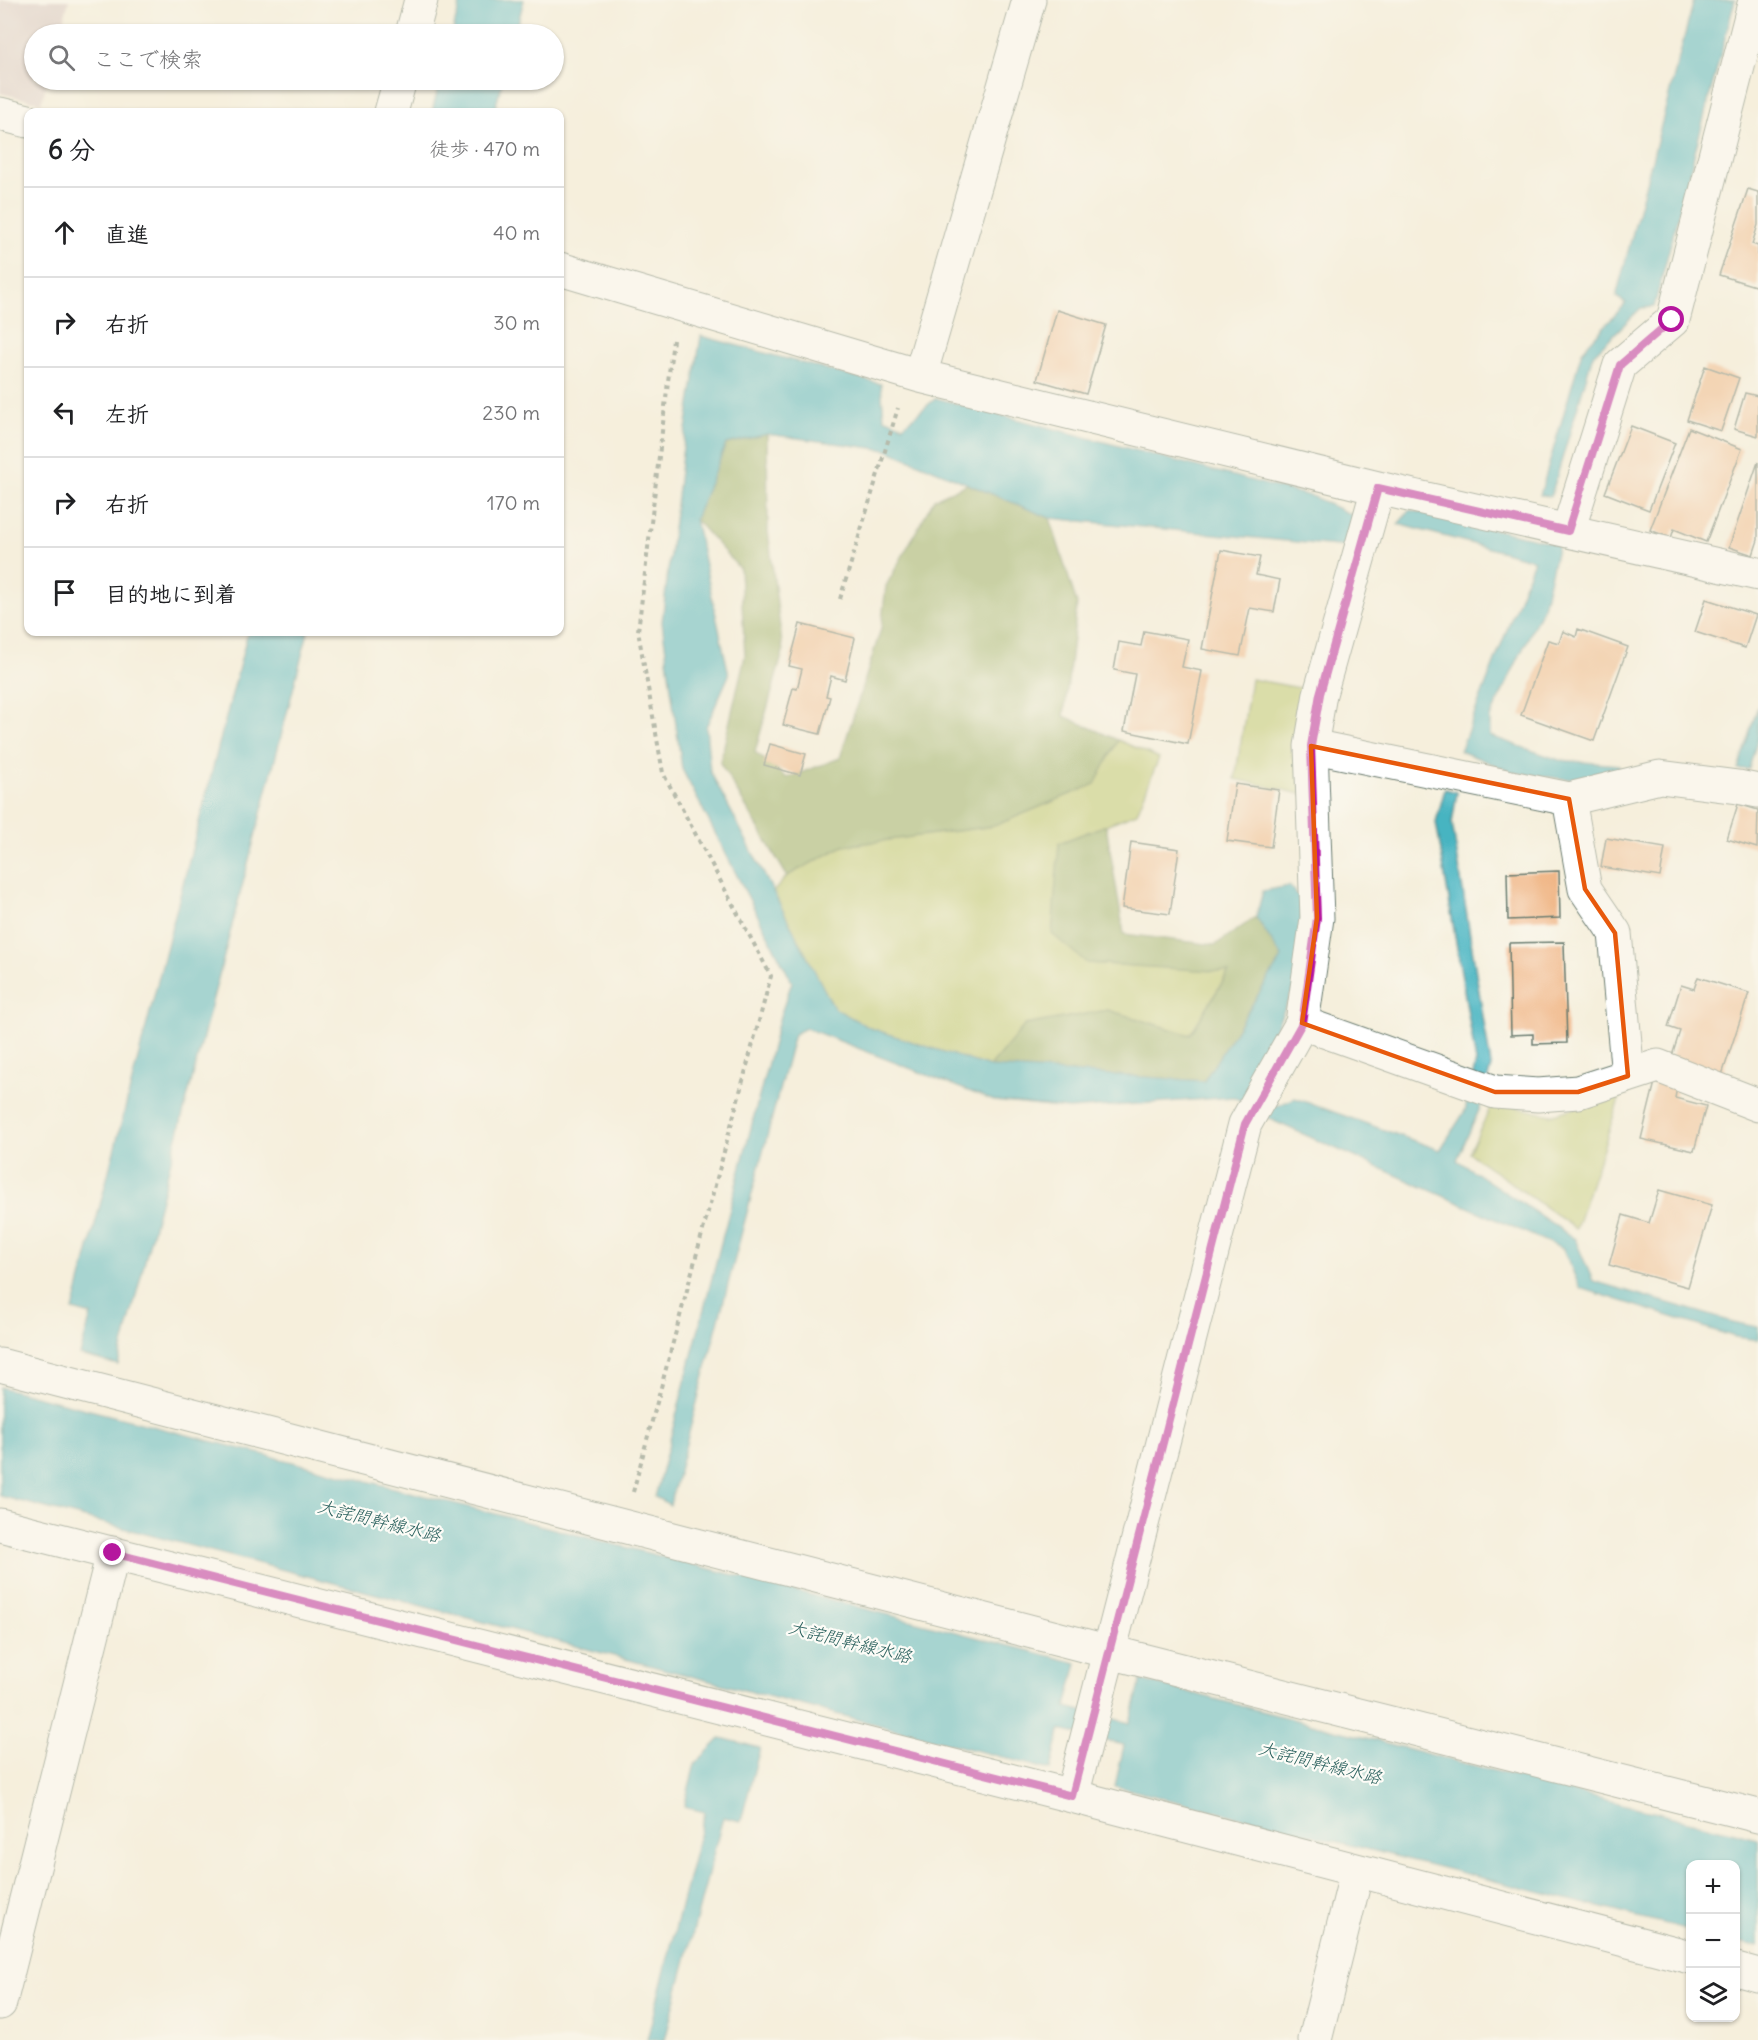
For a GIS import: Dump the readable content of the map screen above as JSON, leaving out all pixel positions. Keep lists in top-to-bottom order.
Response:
{
  "water": ["大詫間幹線水路"],
  "page": {
    "search": "ここで検索",
    "heading": ["6 分", "徒歩 · 470 m"],
    "list": [
      ["直進", "40 m"],
      ["右折", "30 m"],
      ["左折", "230 m"],
      ["右折", "170 m"],
      "目的地に到着"
    ],
    "map_buttons": ["+", "−"]
  }
}
